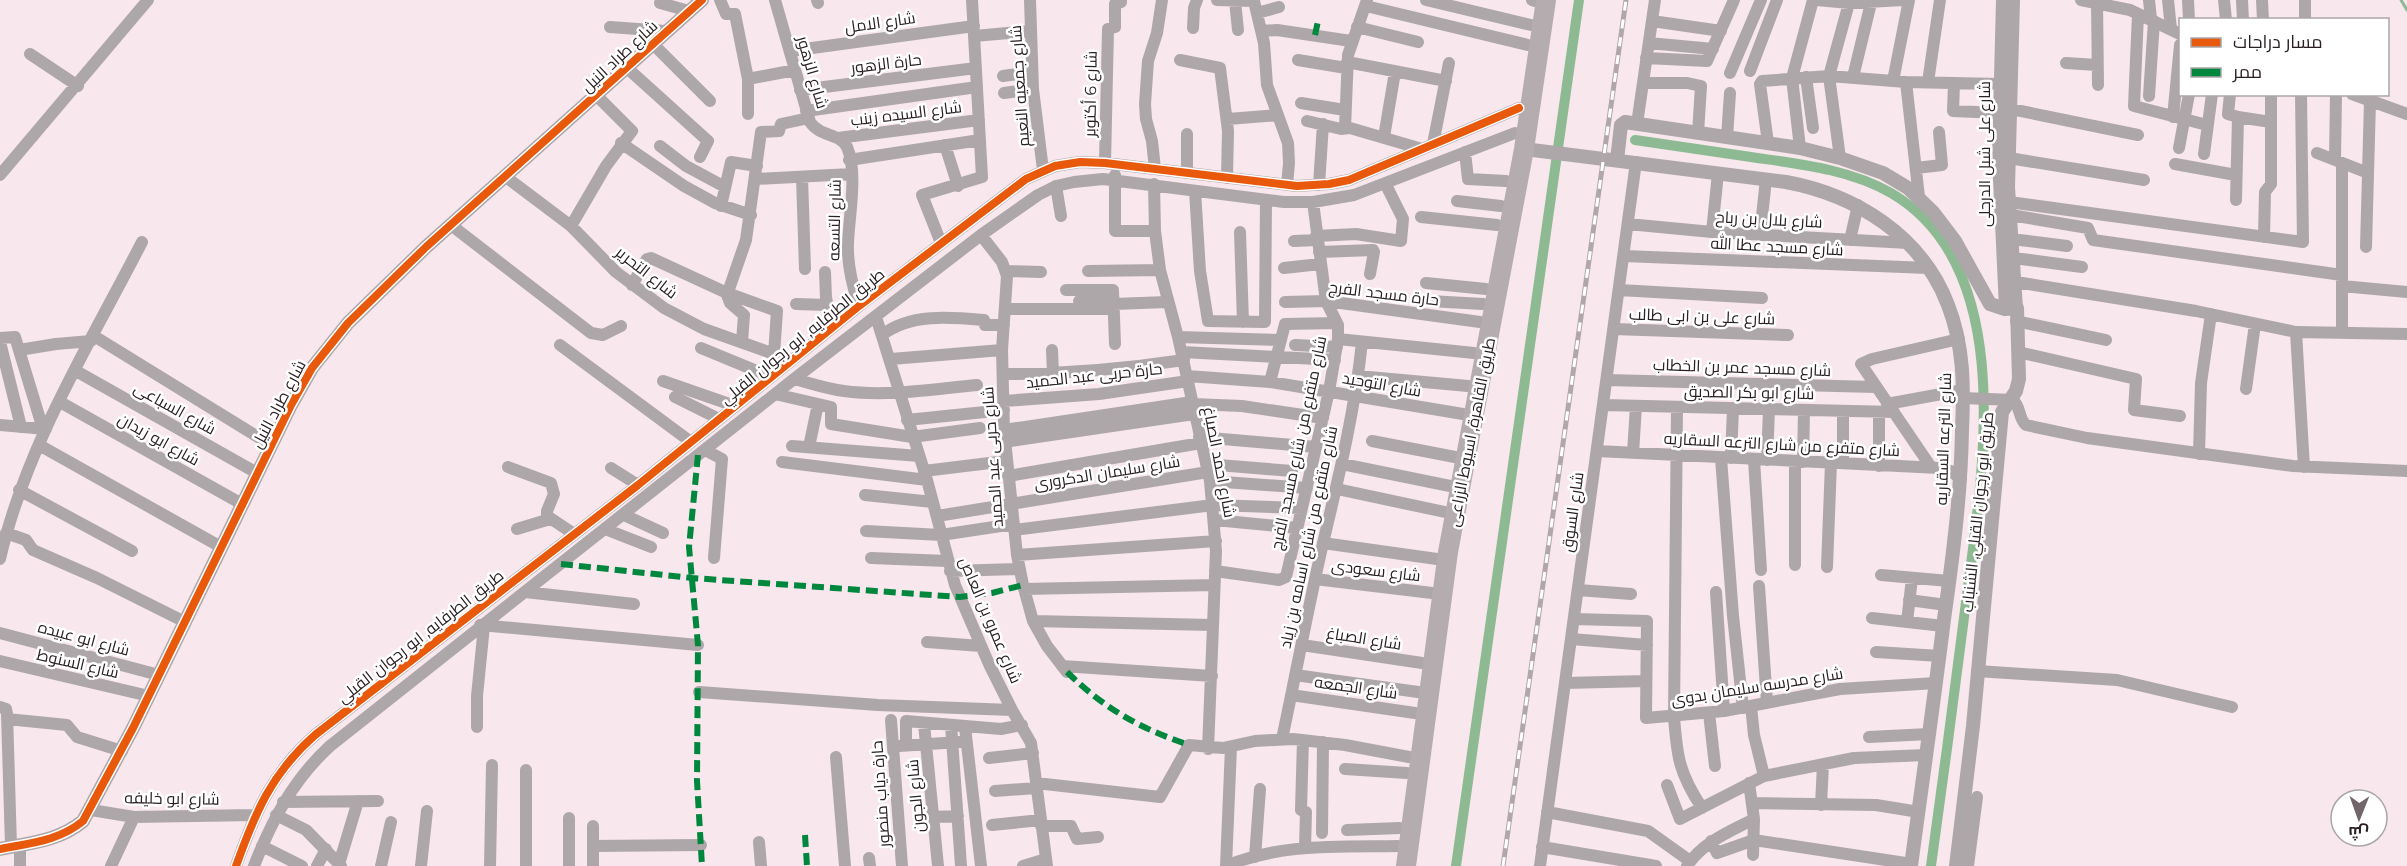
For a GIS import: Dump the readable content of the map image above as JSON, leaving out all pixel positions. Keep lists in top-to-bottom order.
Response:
{
  "streets": {
    "highway": ["طريق القاهرة, اسيوط الزراعى"],
    "street": [
      "شارع الامل",
      "شارع طراد النيل",
      "حارة الزهور",
      "شارع الزهور",
      "شارع جمعيه النعيم",
      "شارع 6 أكتوبر",
      "شارع السيده زينب",
      "شارع على شبل الدرجلى",
      "شارع بلال بن رباح",
      "شارع التسعه",
      "شارع مسجد عطا الله",
      "شارع التحرير",
      "حارة مسجد الفرج",
      "شارع على بن ابى طالب",
      "طريق الطرفايه, ابو رجوان القبلي",
      "شارع مسجد عمر بن الخطاب",
      "حارة حربى عبد الحميد",
      "شارع التوحيد",
      "شارع ابو بكر الصديق",
      "شارع السباعى",
      "شارع ابو زيدان",
      "شارع الترعه السقاريه",
      "شارع متفرع من شارع مسجد الفرج",
      "شارع متفرع من شارع الترعه السقاريه",
      "شارع حربى عبد الحميد",
      "شارع احمد الصباغ",
      "شارع سليمان الدكرورى",
      "شارع السوق",
      "طريق ابو رجوان القبلي, الشنباب",
      "شارع متفرع من شارع اسامه بن زياد",
      "شارع سعودى",
      "شارع عمرو بن العاص",
      "شارع ابو عبيده",
      "شارع الصباغ",
      "شارع السنوط",
      "شارع مدرسه سليمان بدوى",
      "شارع الجمعه",
      "حارة دياب منصور",
      "شارع الجون",
      "شارع ابو خليفه"
    ]
  },
  "crossings": [
    ["شارع الامل", "شارع الزهور"],
    ["شارع الامل", "شارع جمعيه النعيم"],
    ["شارع طراد النيل", "شارع التحرير"],
    ["شارع طراد النيل", "شارع السباعى"],
    ["شارع طراد النيل", "شارع ابو زيدان"],
    ["شارع طراد النيل", "شارع ابو عبيده"],
    ["شارع طراد النيل", "شارع السنوط"],
    ["شارع طراد النيل", "شارع ابو خليفه"],
    ["حارة الزهور", "شارع الزهور"],
    ["شارع الزهور", "شارع السيده زينب"],
    ["شارع الزهور", "شارع التسعه"],
    ["شارع جمعيه النعيم", "طريق الطرفايه, ابو رجوان القبلي"],
    ["شارع 6 أكتوبر", "طريق الطرفايه, ابو رجوان القبلي"],
    ["شارع 6 أكتوبر", "شارع احمد الصباغ"],
    ["شارع السيده زينب", "شارع التسعه"],
    ["شارع على شبل الدرجلى", "طريق ابو رجوان القبلي, الشنباب"],
    ["شارع بلال بن رباح", "شارع الترعه السقاريه"],
    ["شارع بلال بن رباح", "شارع السوق"],
    ["شارع التسعه", "طريق الطرفايه, ابو رجوان القبلي"],
    ["شارع مسجد عطا الله", "شارع الترعه السقاريه"],
    ["شارع مسجد عطا الله", "شارع السوق"],
    ["شارع التحرير", "طريق الطرفايه, ابو رجوان القبلي"],
    ["حارة مسجد الفرج", "طريق القاهرة, اسيوط الزراعى"],
    ["حارة مسجد الفرج", "شارع متفرع من شارع مسجد الفرج"],
    ["شارع على بن ابى طالب", "شارع السوق"],
    ["طريق الطرفايه, ابو رجوان القبلي", "طريق القاهرة, اسيوط الزراعى"],
    ["طريق الطرفايه, ابو رجوان القبلي", "شارع الترعه السقاريه"],
    ["طريق الطرفايه, ابو رجوان القبلي", "شارع متفرع من شارع مسجد الفرج"],
    ["طريق الطرفايه, ابو رجوان القبلي", "شارع احمد الصباغ"],
    ["طريق الطرفايه, ابو رجوان القبلي", "شارع عمرو بن العاص"],
    ["طريق الطرفايه, ابو رجوان القبلي", "شارع ابو خليفه"],
    ["شارع مسجد عمر بن الخطاب", "شارع السوق"],
    ["حارة حربى عبد الحميد", "شارع التوحيد"],
    ["حارة حربى عبد الحميد", "شارع حربى عبد الحميد"],
    ["حارة حربى عبد الحميد", "شارع احمد الصباغ"],
    ["حارة حربى عبد الحميد", "شارع عمرو بن العاص"],
    ["شارع التوحيد", "طريق القاهرة, اسيوط الزراعى"],
    ["شارع التوحيد", "شارع متفرع من شارع مسجد الفرج"],
    ["شارع التوحيد", "شارع احمد الصباغ"],
    ["شارع التوحيد", "شارع متفرع من شارع اسامه بن زياد"],
    ["شارع ابو بكر الصديق", "شارع الترعه السقاريه"],
    ["شارع ابو بكر الصديق", "شارع السوق"],
    ["شارع ابو بكر الصديق", "طريق ابو رجوان القبلي, الشنباب"],
    ["طريق القاهرة, اسيوط الزراعى", "شارع الترعه السقاريه"],
    ["طريق القاهرة, اسيوط الزراعى", "شارع سعودى"],
    ["طريق القاهرة, اسيوط الزراعى", "شارع الصباغ"],
    ["طريق القاهرة, اسيوط الزراعى", "شارع الجمعه"],
    ["شارع الترعه السقاريه", "شارع متفرع من شارع الترعه السقاريه"],
    ["شارع الترعه السقاريه", "شارع السوق"],
    ["شارع الترعه السقاريه", "شارع مدرسه سليمان بدوى"],
    ["شارع متفرع من شارع مسجد الفرج", "شارع احمد الصباغ"],
    ["شارع متفرع من شارع الترعه السقاريه", "شارع السوق"],
    ["شارع حربى عبد الحميد", "شارع احمد الصباغ"],
    ["شارع حربى عبد الحميد", "شارع سليمان الدكرورى"],
    ["شارع احمد الصباغ", "شارع سليمان الدكرورى"],
    ["شارع سليمان الدكرورى", "شارع عمرو بن العاص"],
    ["شارع السوق", "شارع مدرسه سليمان بدوى"],
    ["شارع متفرع من شارع اسامه بن زياد", "شارع سعودى"],
    ["شارع متفرع من شارع اسامه بن زياد", "شارع الصباغ"],
    ["شارع متفرع من شارع اسامه بن زياد", "شارع الجمعه"]
  ],
  "legend": ["مسار دراجات", "ممر"],
  "north": "bottom"
}
